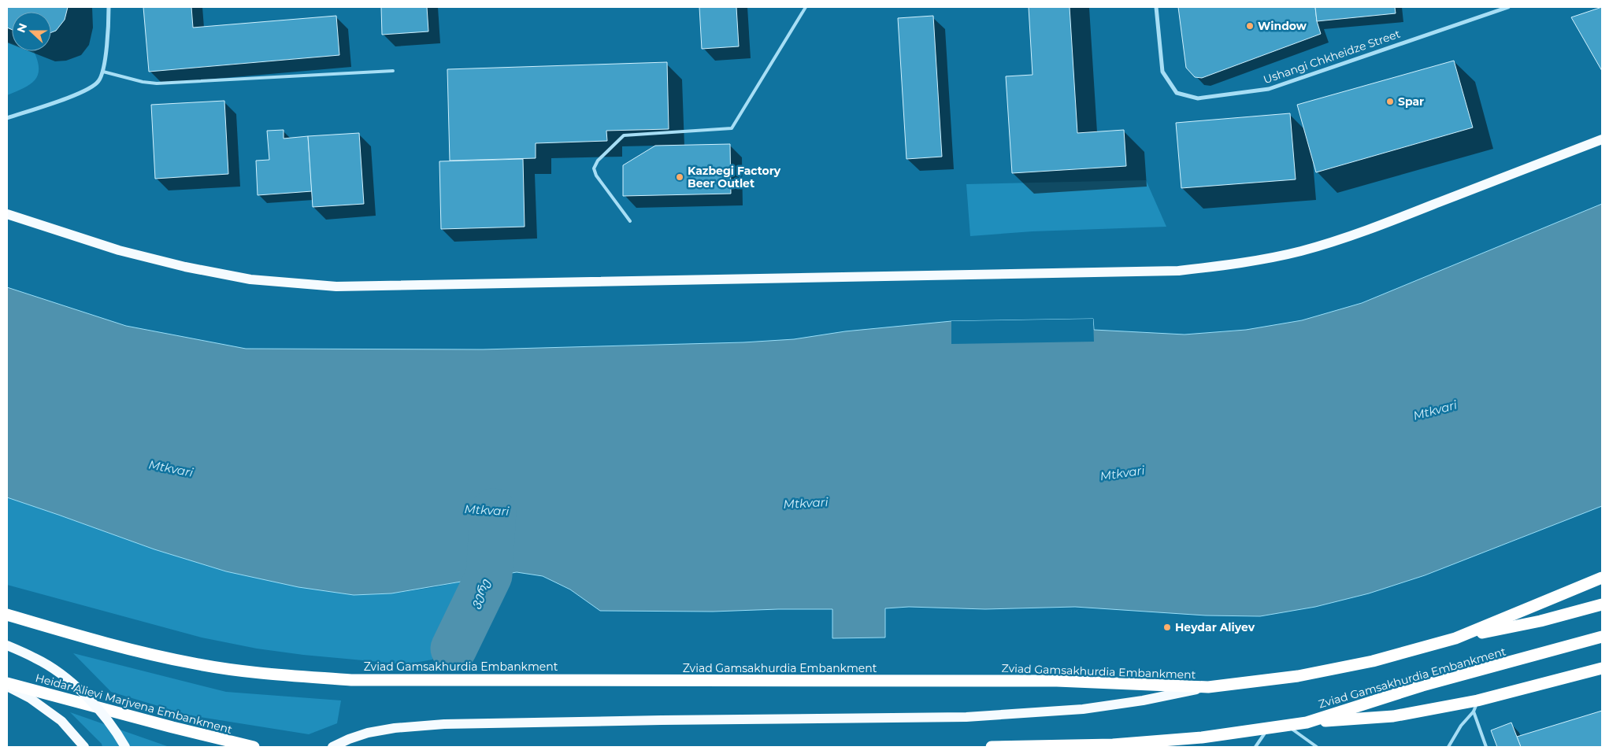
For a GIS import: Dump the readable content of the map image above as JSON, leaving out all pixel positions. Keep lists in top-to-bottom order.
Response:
{
  "streets": {
    "highway": ["Zviad Gamsakhurdia Embankment", "Heidar Alievi Marjvena Embankment"],
    "street": ["Ushangi Chkheidze Street"]
  },
  "water": ["Mtkvari", "ვერე"],
  "places": [
    "Window",
    "Spar",
    "Kazbegi Factory Beer Outlet",
    "Heydar Aliyev"
  ],
  "north": "left"
}
